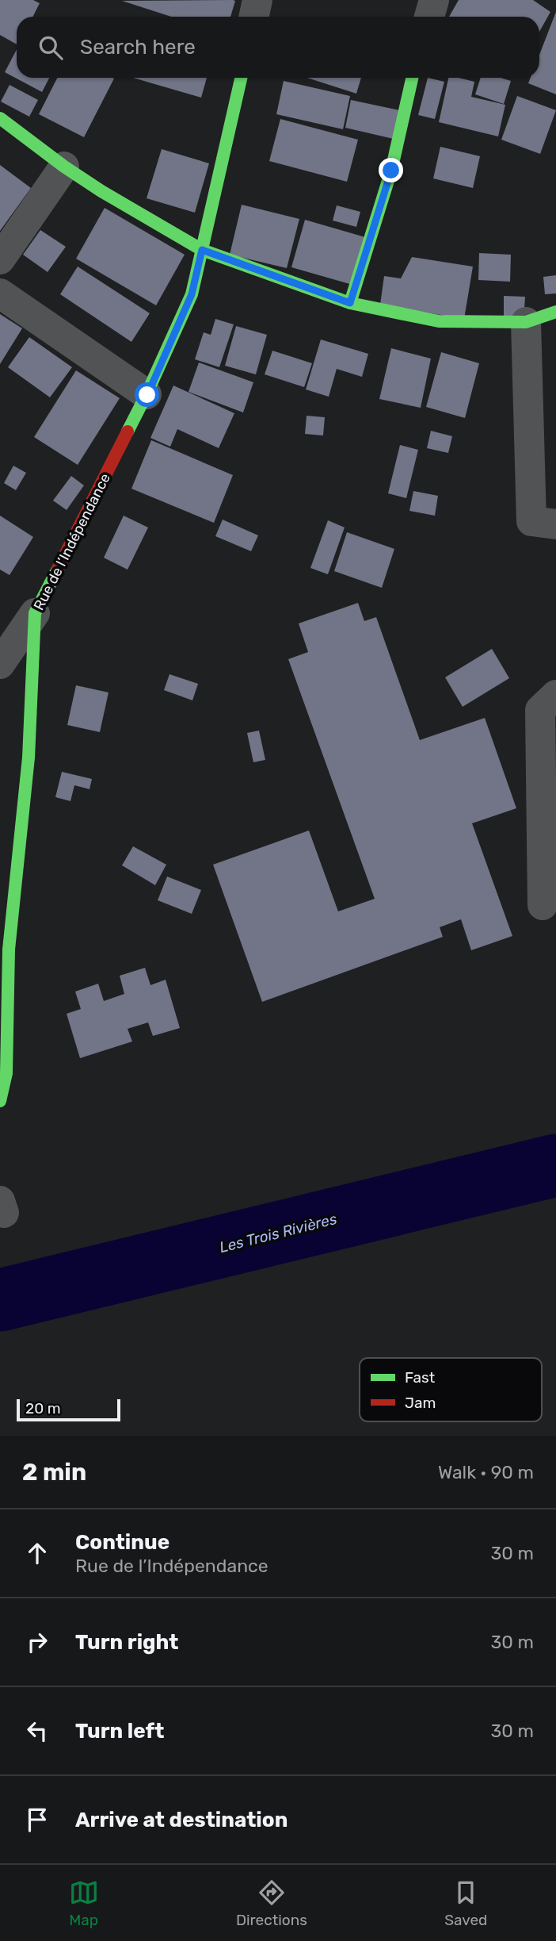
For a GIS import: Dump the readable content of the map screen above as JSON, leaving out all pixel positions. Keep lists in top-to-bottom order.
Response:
{
  "streets": {
    "street": ["Rue de l’Indépendance"]
  },
  "water": ["Les Trois Rivières"],
  "legend": ["Fast", "Jam"],
  "scale_bar": "20 m",
  "page": {
    "search": "Search here",
    "scale": "20 m",
    "heading": ["2 min", "Walk · 90 m"],
    "list": [
      ["Continue", "Rue de l’Indépendance", "30 m"],
      ["Turn right", "30 m"],
      ["Turn left", "30 m"],
      "Arrive at destination"
    ],
    "nav": ["Map", "Directions", "Saved"]
  }
}
